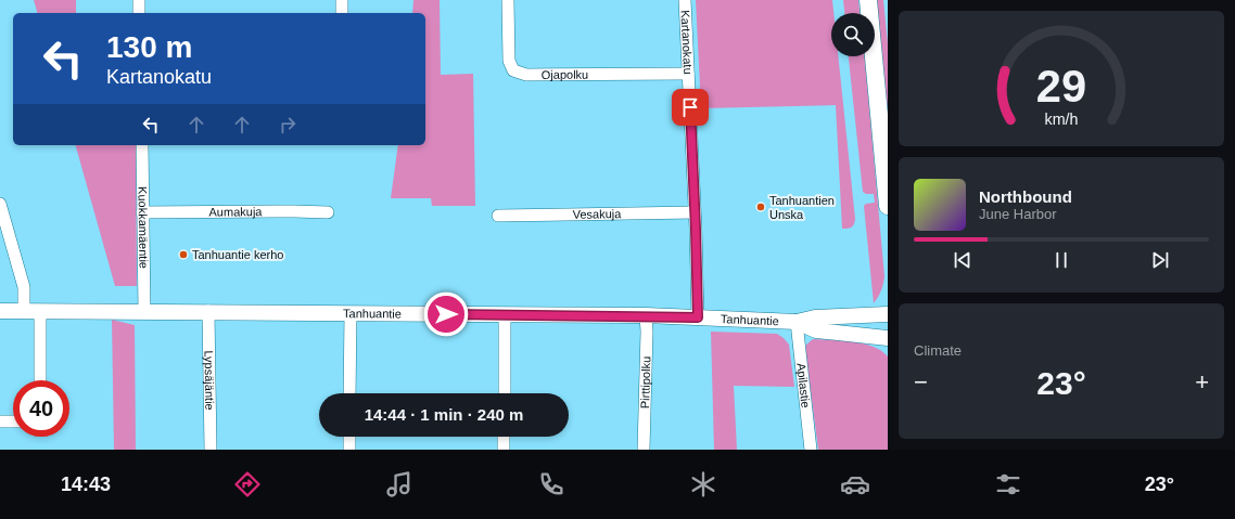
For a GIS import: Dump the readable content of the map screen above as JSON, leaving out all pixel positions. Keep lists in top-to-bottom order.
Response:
{
  "streets": {
    "street": [
      "Kartanokatu",
      "Ojapolku",
      "Aumakuja",
      "Vesakuja",
      "Kuokkamäentie",
      "Tanhuantie",
      "Lypsäjäntie",
      "Pirttipolku",
      "Apilastie"
    ]
  },
  "crossings": [
    ["Kartanokatu", "Ojapolku"],
    ["Kartanokatu", "Vesakuja"],
    ["Kartanokatu", "Tanhuantie"],
    ["Aumakuja", "Kuokkamäentie"],
    ["Kuokkamäentie", "Tanhuantie"],
    ["Tanhuantie", "Lypsäjäntie"],
    ["Tanhuantie", "Pirttipolku"],
    ["Tanhuantie", "Apilastie"]
  ],
  "places": ["Tanhuantien Unska", "Tanhuantie kerho"],
  "page": {
    "turn": ["130 m", "Kartanokatu"],
    "song": ["Northbound", "June Harbor"],
    "tile": "Climate",
    "heat": ["−", "23°", "+"],
    "limit": "40",
    "trip": "14:44 · 1 min · 240 m",
    "tabs": ["14:43", "23°"],
    "gauge": ["29", "km/h"]
  }
}
